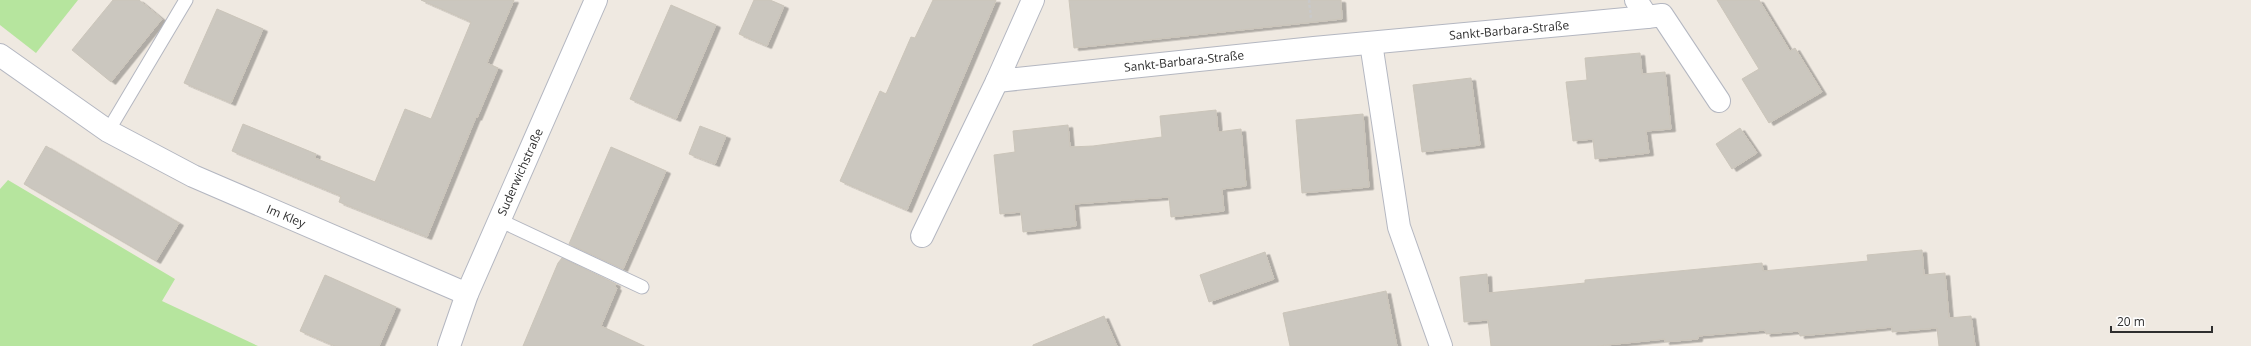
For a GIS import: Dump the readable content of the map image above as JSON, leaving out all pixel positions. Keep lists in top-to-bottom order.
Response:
{
  "streets": {
    "street": ["Sankt-Barbara-Straße", "Suderwichstraße", "Im Kley"]
  },
  "crossings": [
    ["Suderwichstraße", "Im Kley"]
  ],
  "scale_bar": "20 m"
}
